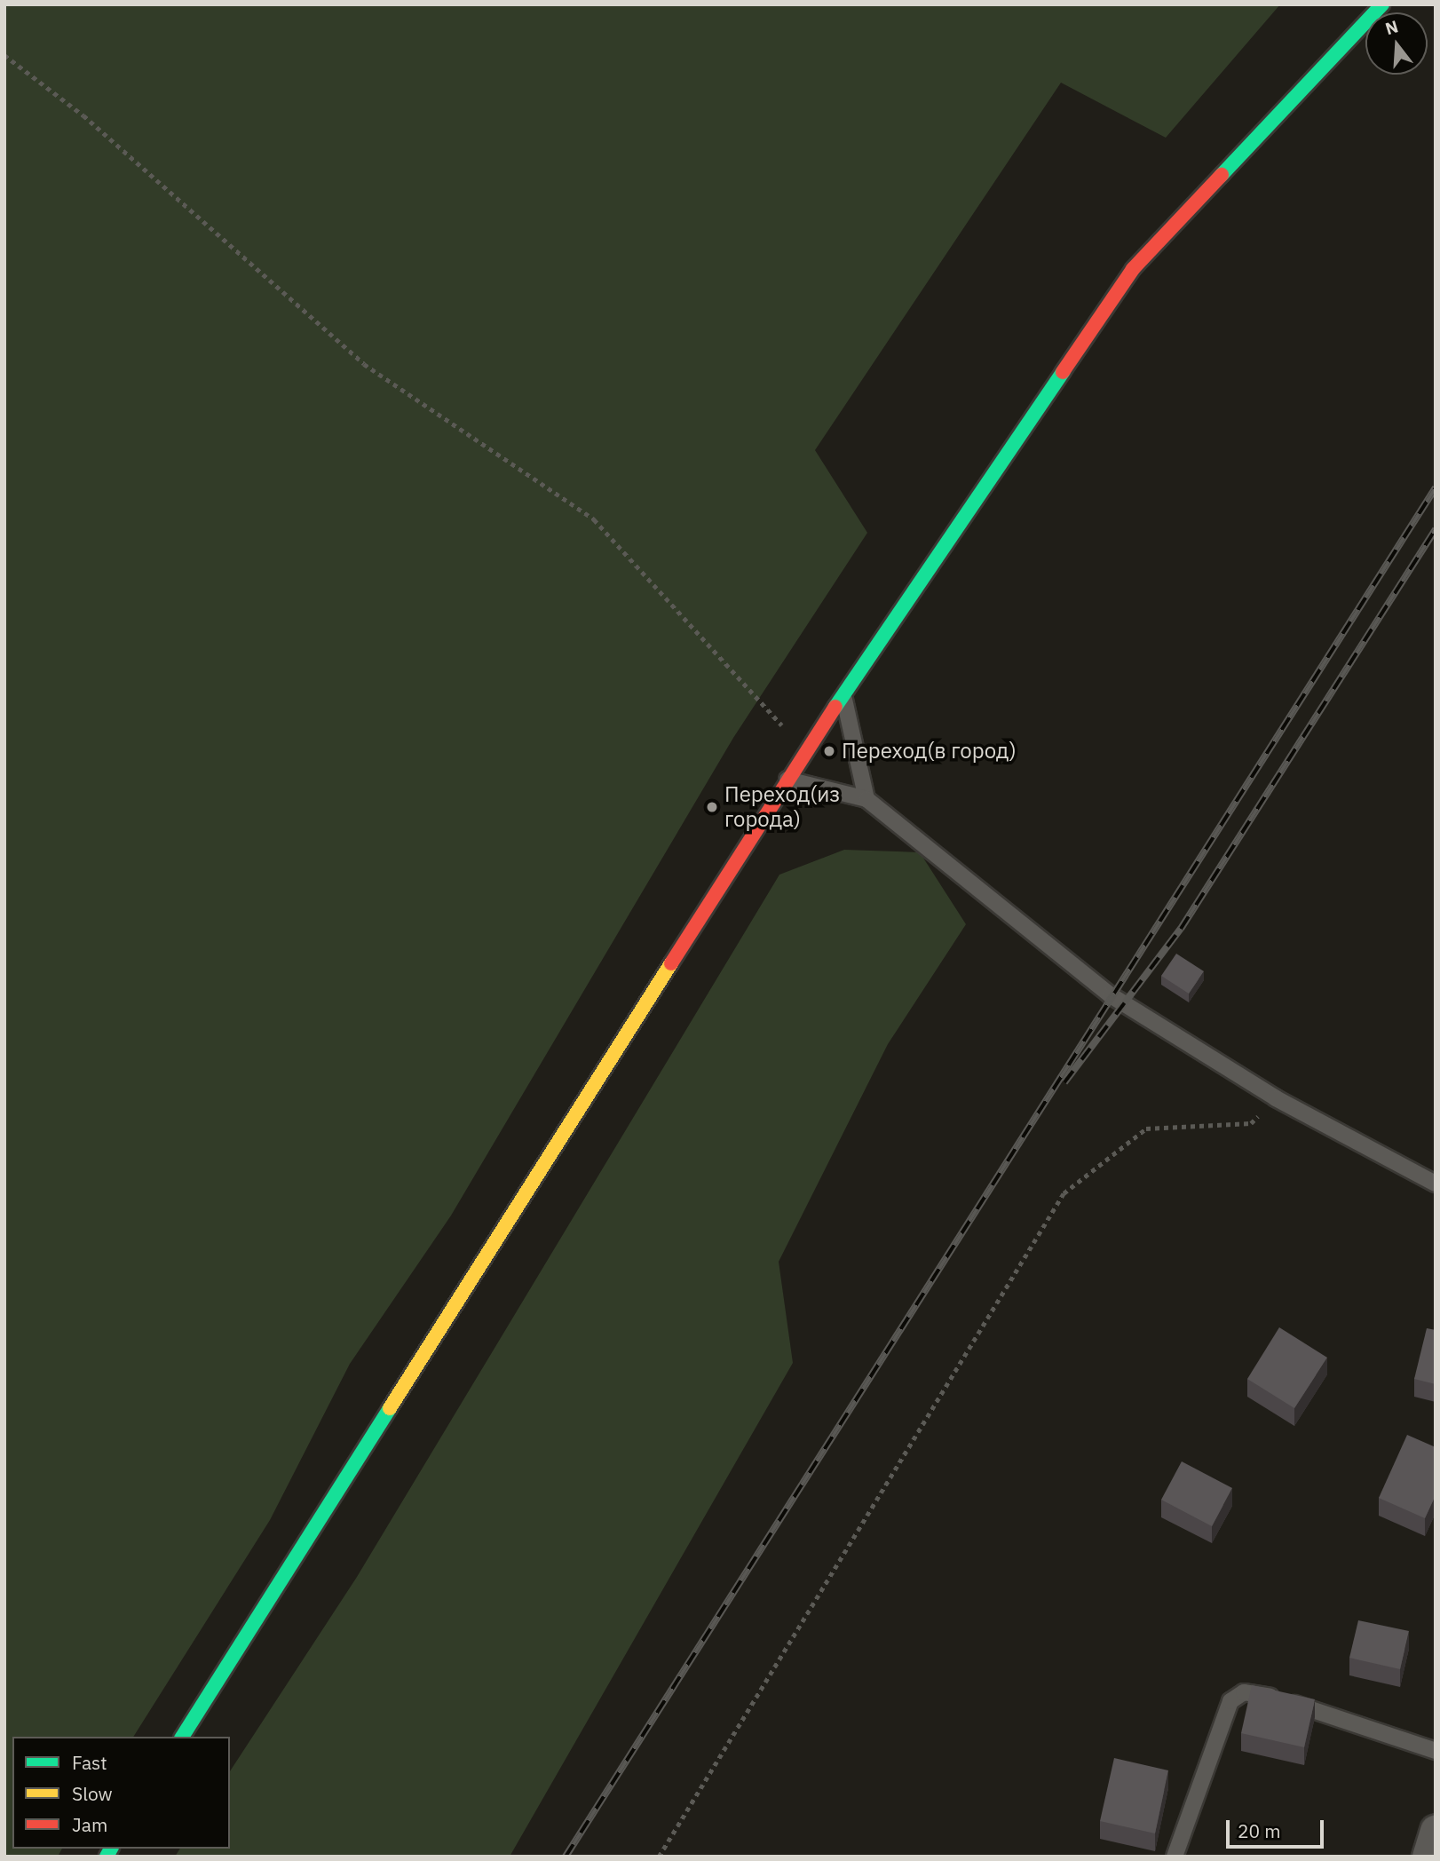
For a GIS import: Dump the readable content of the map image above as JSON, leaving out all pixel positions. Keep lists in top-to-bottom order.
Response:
{
  "places": ["Переход(в город)", "Переход(из города)"],
  "legend": ["Fast", "Slow", "Jam"],
  "scale_bar": "20 m",
  "north": "top"
}
